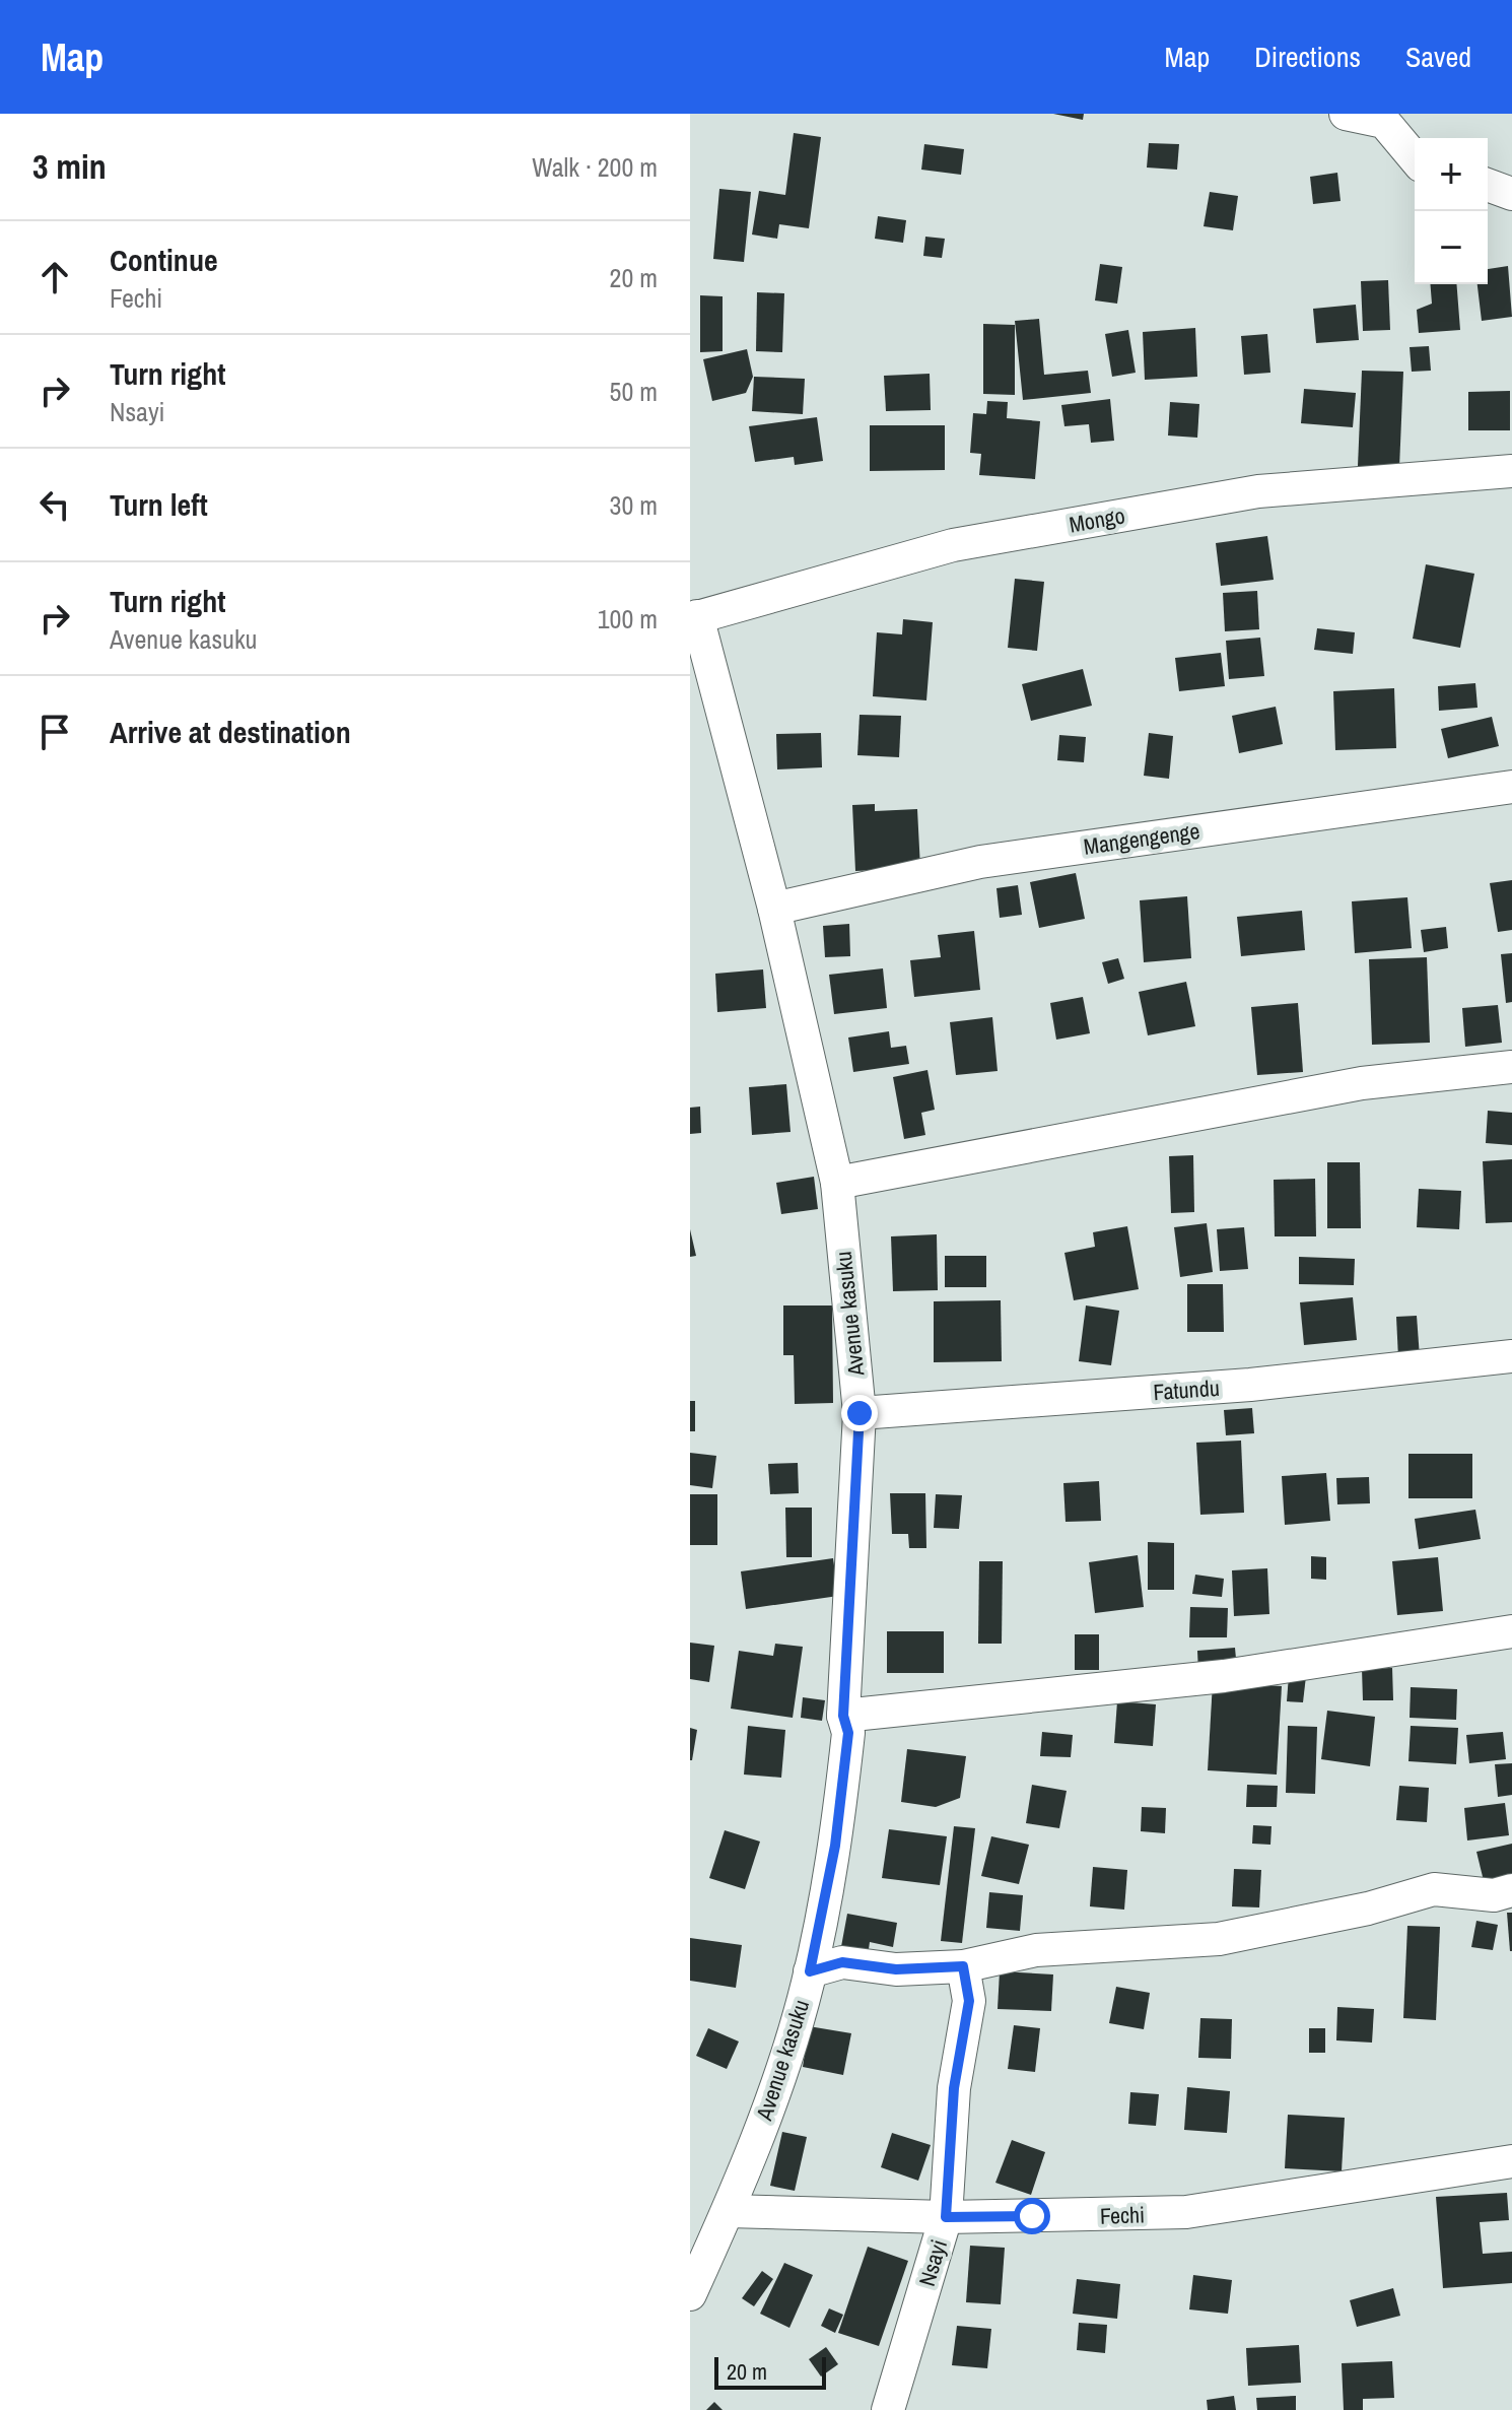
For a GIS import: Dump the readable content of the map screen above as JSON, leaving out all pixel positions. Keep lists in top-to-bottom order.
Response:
{
  "streets": {
    "street": [
      "Mongo",
      "Mangengenge",
      "Avenue kasuku",
      "Fatundu",
      "Fechi",
      "Nsayi"
    ]
  },
  "crossings": [
    ["Mongo", "Avenue kasuku"],
    ["Mangengenge", "Avenue kasuku"],
    ["Avenue kasuku", "Fatundu"],
    ["Avenue kasuku", "Fechi"],
    ["Fechi", "Nsayi"]
  ],
  "scale_bar": "20 m",
  "page": {
    "header": "Map",
    "nav": ["Map", "Directions", "Saved"],
    "heading": ["3 min", "Walk · 200 m"],
    "map_buttons": ["+", "−"],
    "list": [
      ["Continue", "Fechi", "20 m"],
      ["Turn right", "Nsayi", "50 m"],
      ["Turn left", "30 m"],
      ["Turn right", "Avenue kasuku", "100 m"],
      "Arrive at destination"
    ],
    "scale": "20 m"
  }
}
